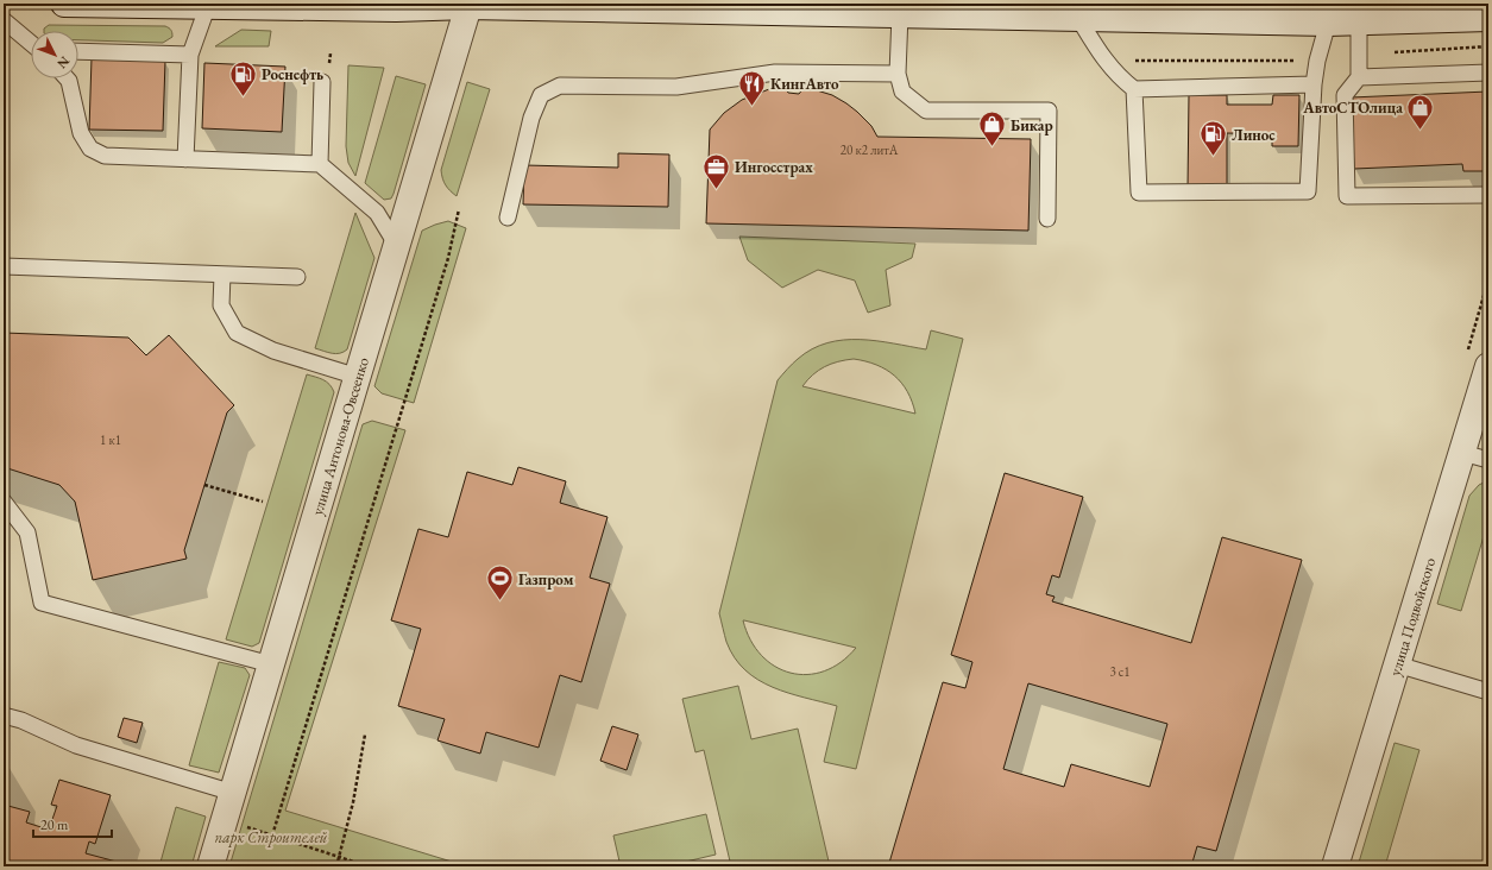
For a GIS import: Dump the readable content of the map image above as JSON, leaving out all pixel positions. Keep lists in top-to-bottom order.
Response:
{
  "streets": {
    "main road": ["улица Антонова-Овсеенко", "улица Подвойского"]
  },
  "parks": ["парк Строителей"],
  "places": {
    "fuel station": ["Роснефть", "Линос"],
    "restaurant": ["КингАвто"],
    "shop": ["АвтоСТОлица", "Бикар"],
    "office": ["Ингосстрах"],
    "sports": ["Газпром"]
  },
  "house_numbers": ["20 к2 литА", "1 к1", "3 с1"],
  "scale_bar": "20 m",
  "north": "bottom right"
}
